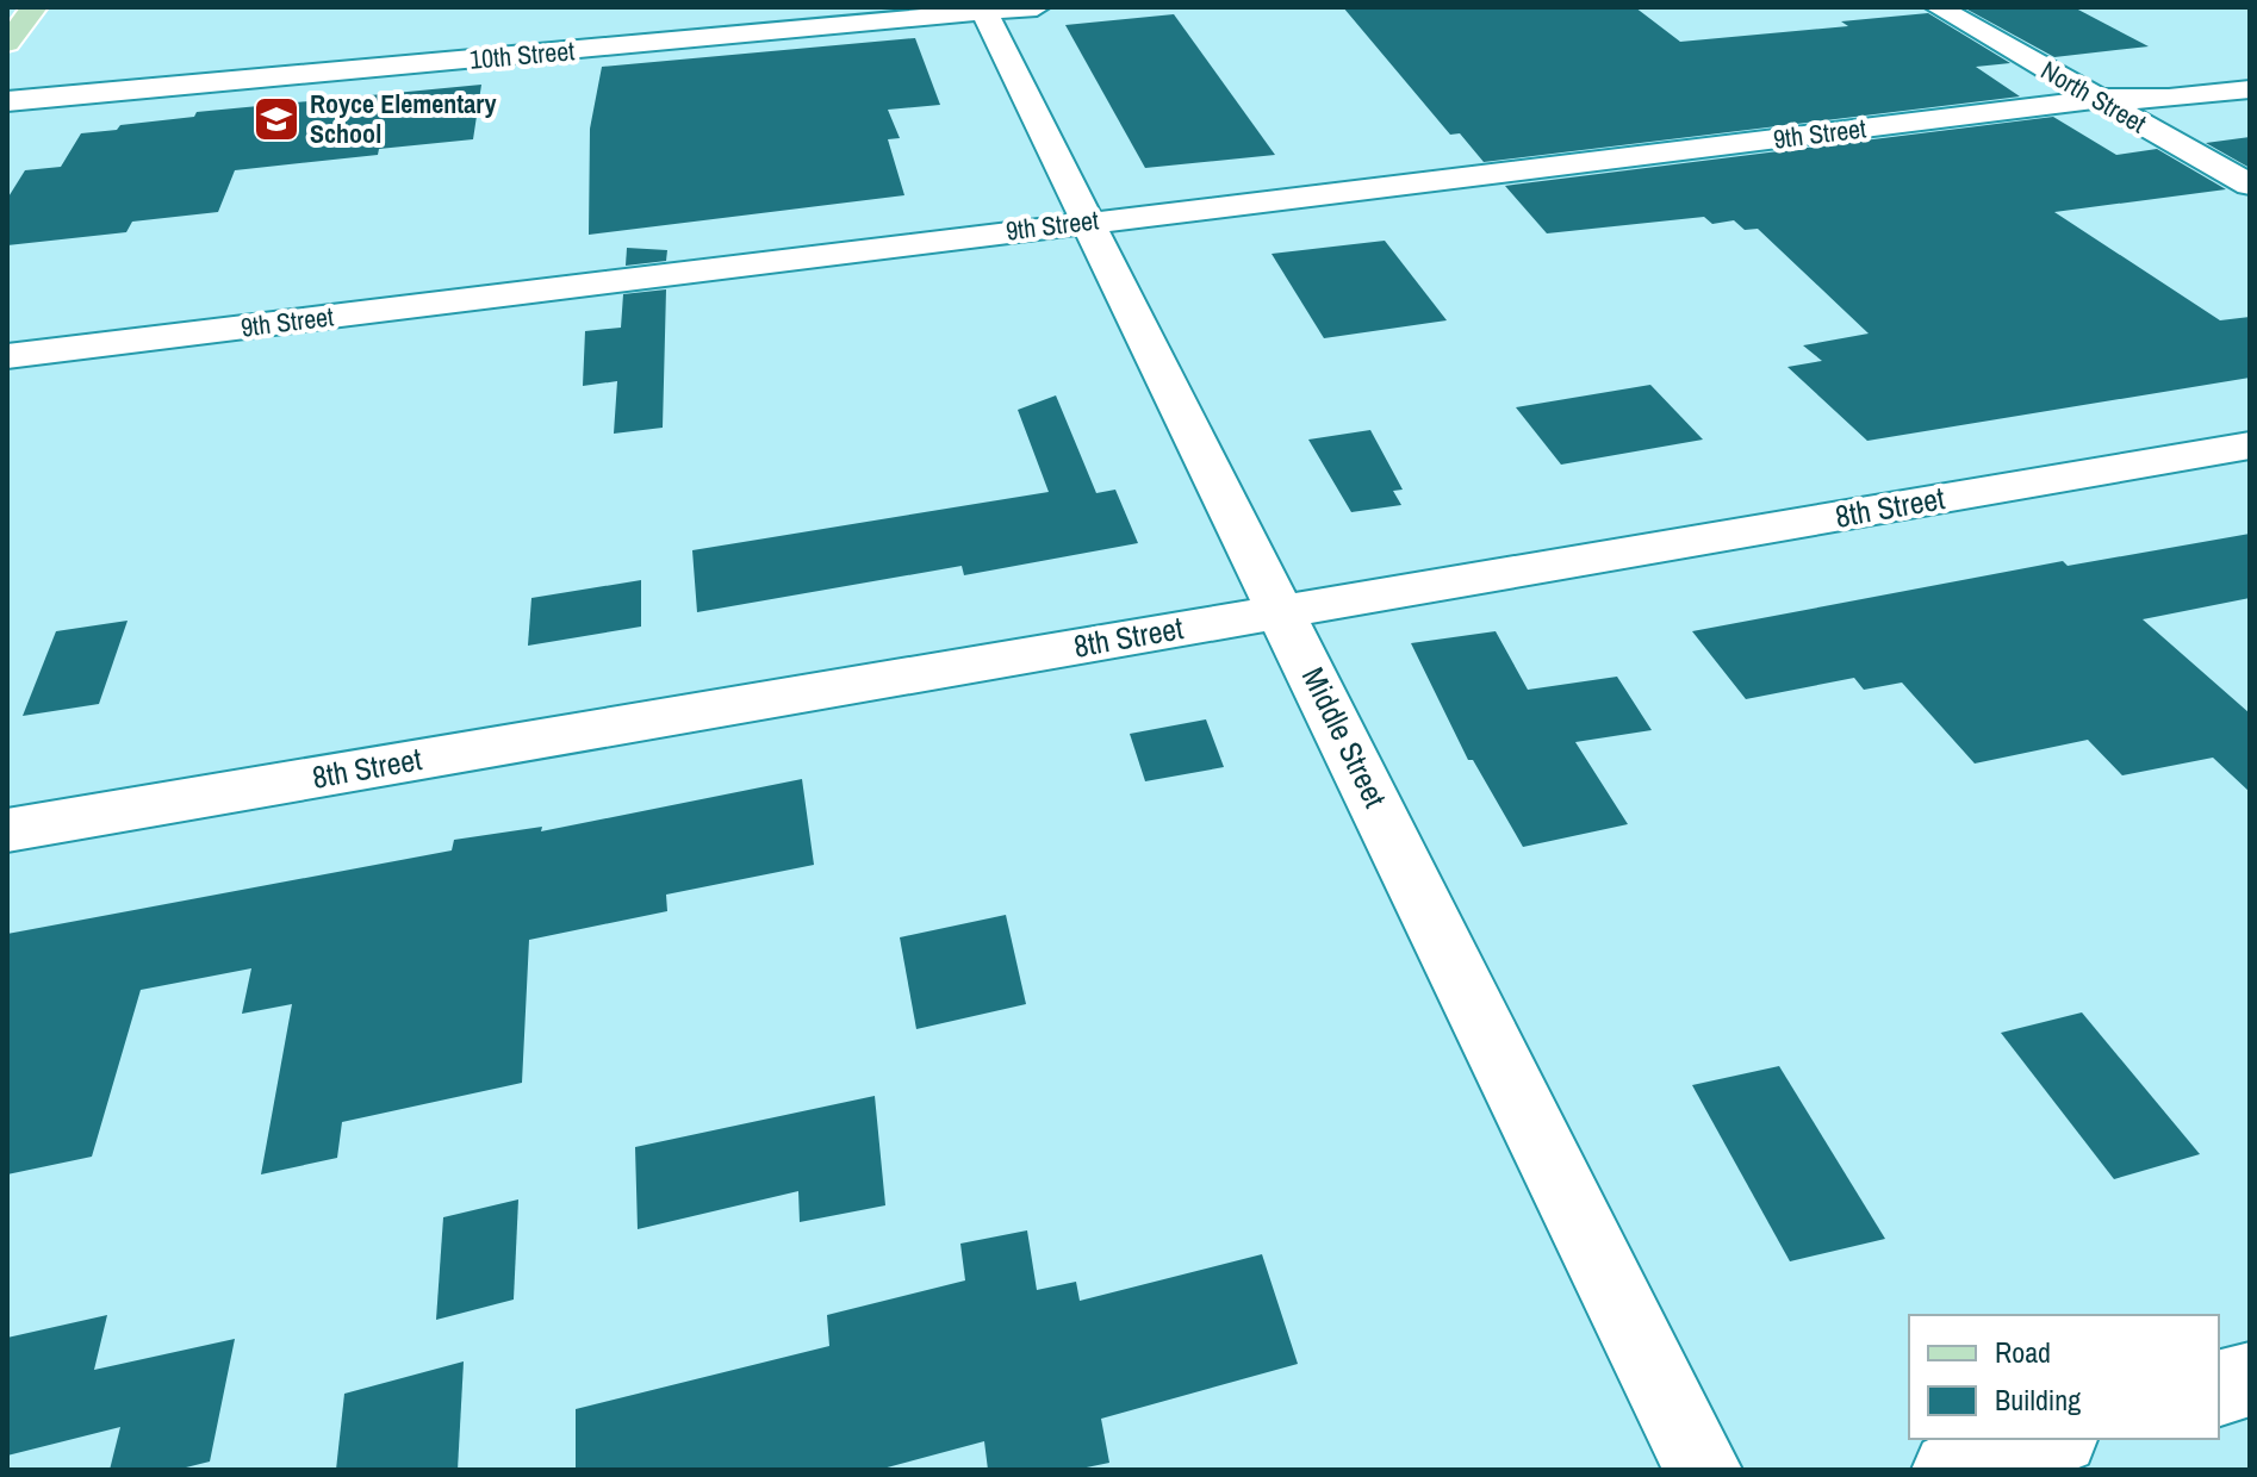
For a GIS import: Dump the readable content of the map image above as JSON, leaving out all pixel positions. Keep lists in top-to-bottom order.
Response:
{
  "streets": {
    "street": [
      "10th Street",
      "North Street",
      "9th Street",
      "8th Street",
      "Middle Street"
    ]
  },
  "crossings": [
    ["10th Street", "Middle Street"],
    ["North Street", "9th Street"],
    ["9th Street", "Middle Street"],
    ["8th Street", "Middle Street"]
  ],
  "places": {
    "school or university": ["Royce Elementary School"]
  },
  "legend": ["Road", "Building"]
}
